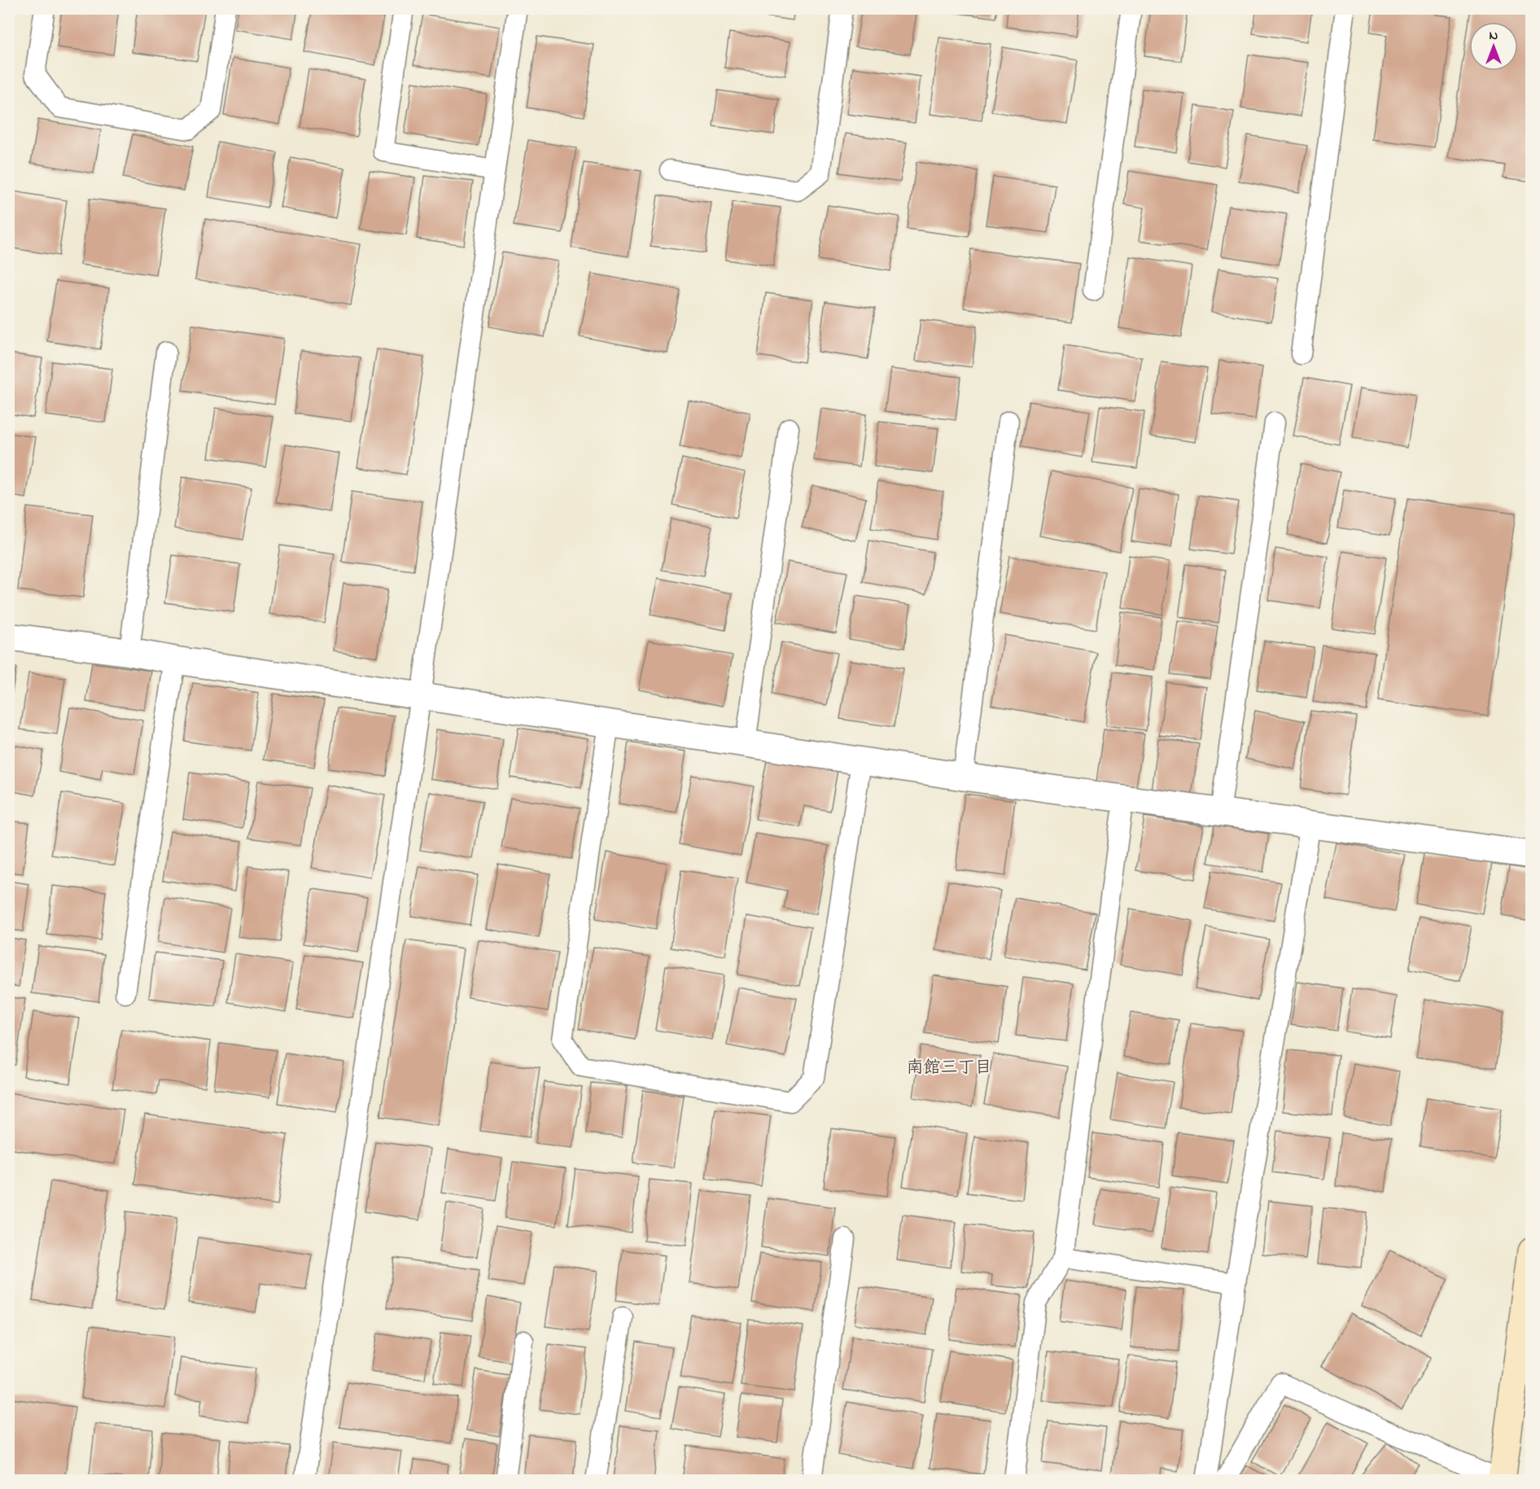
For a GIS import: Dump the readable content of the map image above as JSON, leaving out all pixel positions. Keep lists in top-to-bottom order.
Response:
{
  "districts": ["南館三丁目"],
  "north": "top"
}
